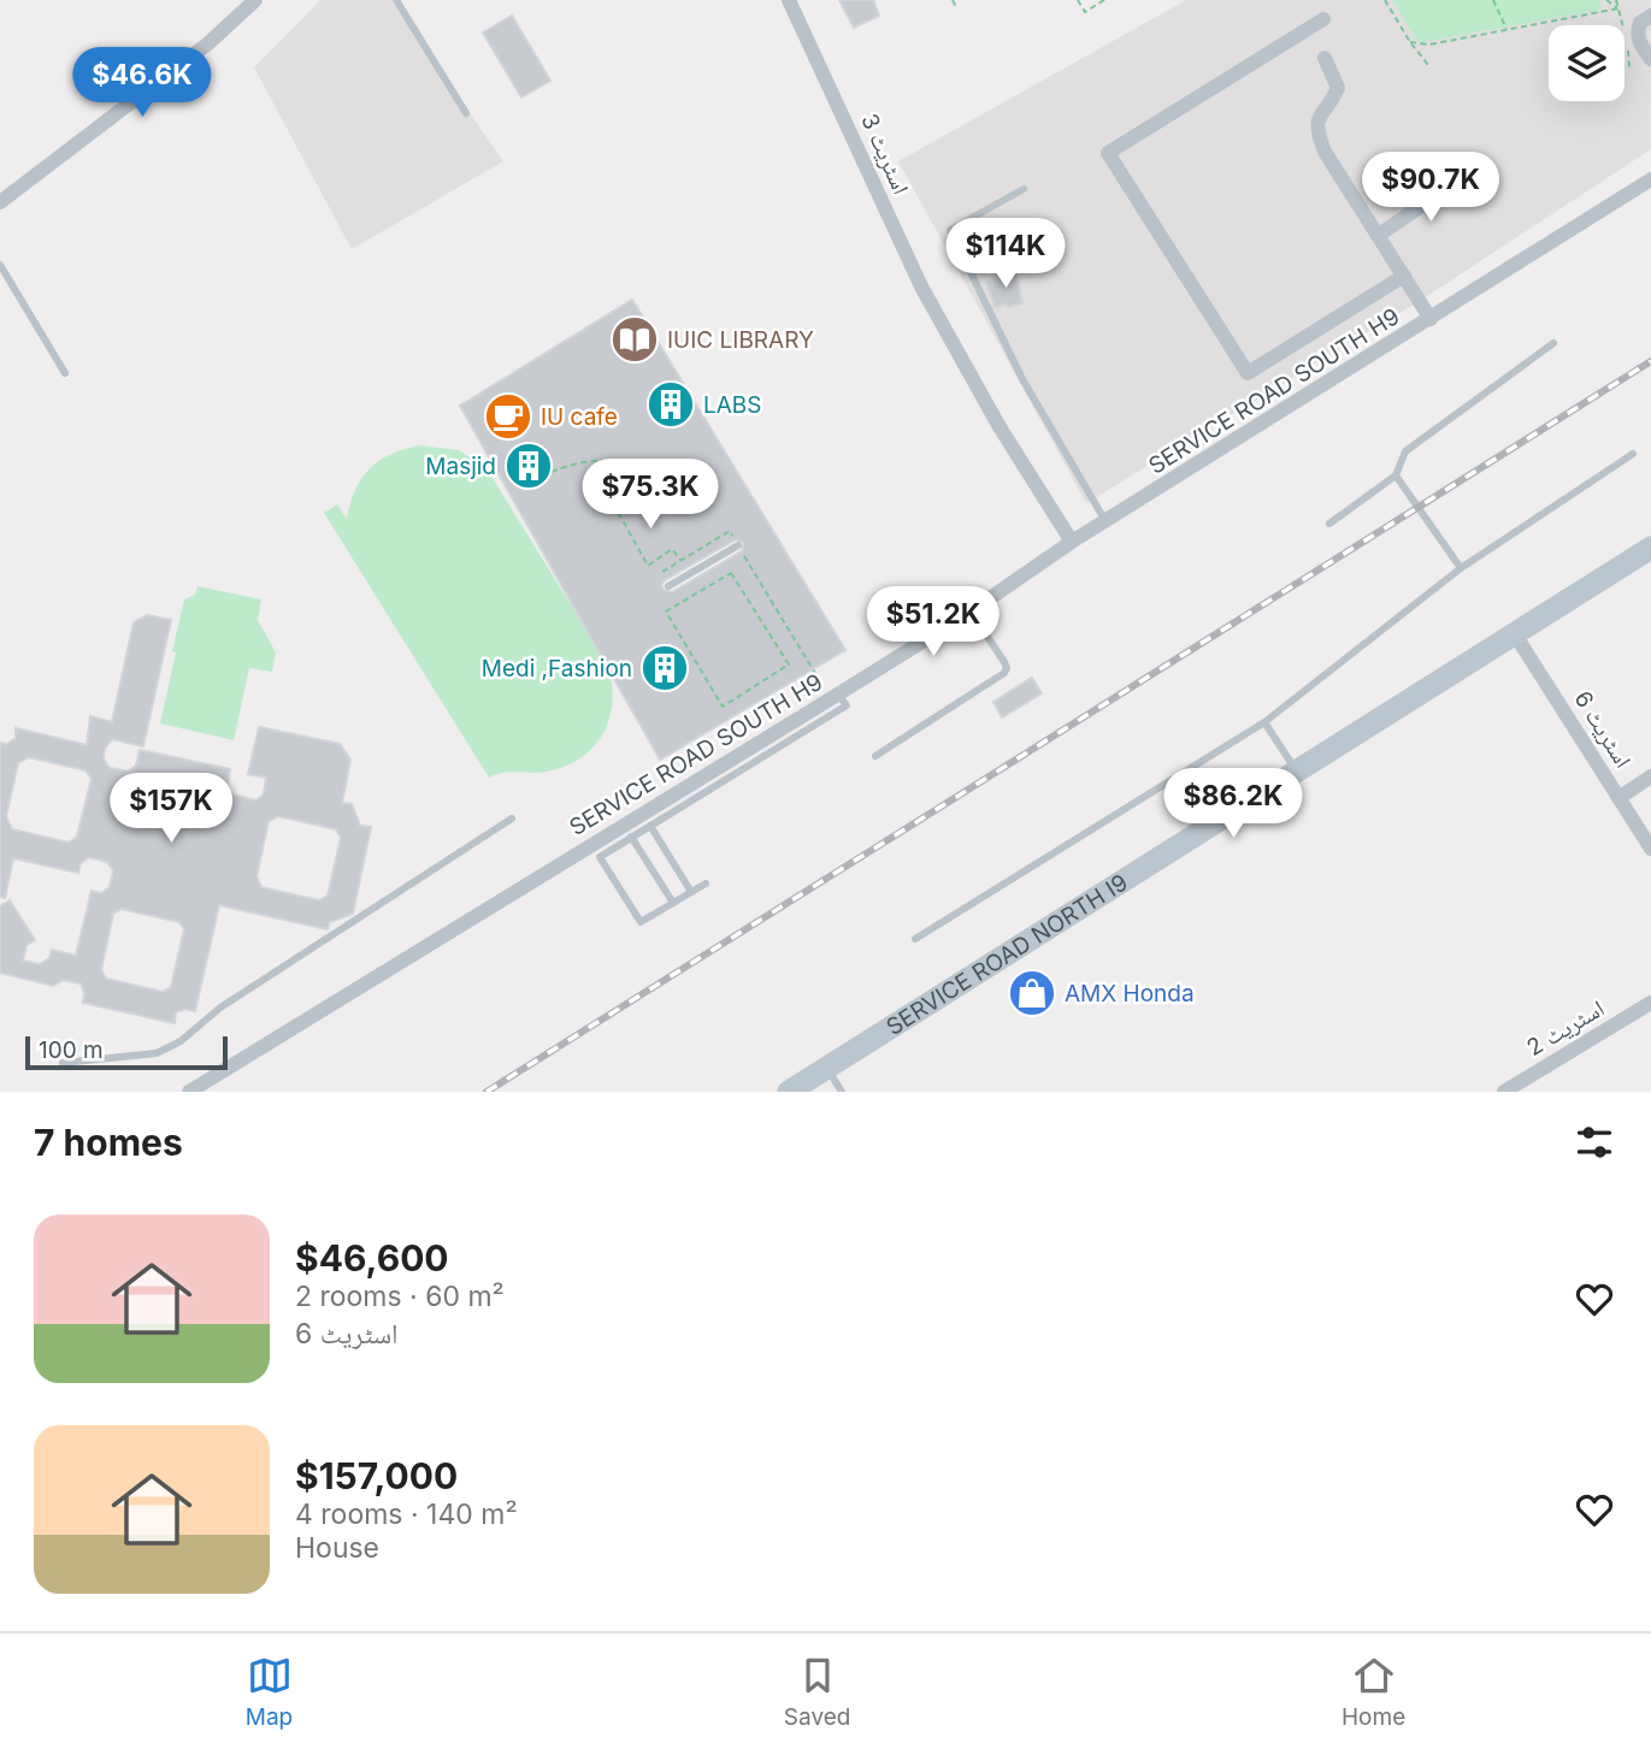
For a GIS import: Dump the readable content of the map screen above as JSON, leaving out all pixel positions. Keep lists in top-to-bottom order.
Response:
{
  "streets": {
    "main road": ["SERVICE ROAD NORTH I9"],
    "street": [
      "اسٹریٹ 3",
      "SERVICE ROAD SOUTH H9",
      "اسٹریٹ 6",
      "اسٹریٹ 2"
    ]
  },
  "crossings": [
    ["اسٹریٹ 3", "SERVICE ROAD SOUTH H9"],
    ["اسٹریٹ 6", "SERVICE ROAD NORTH I9"]
  ],
  "places": {
    "library": ["IUIC LIBRARY"],
    "building": ["LABS", "Masjid", "Medi ,Fashion"],
    "cafe": ["IU cafe"],
    "shop": ["AMX Honda"]
  },
  "scale_bar": "100 m",
  "page": {
    "price": [
      "$46.6K",
      "$90.7K",
      "$114K",
      "$75.3K",
      "$51.2K",
      "$86.2K",
      "$157K"
    ],
    "scale": "100 m",
    "heading": "7 homes",
    "list": [
      {
        "name": "$46,600",
        "note": "2 rooms · 60 m² · اسٹریٹ 6"
      },
      {
        "name": "$157,000",
        "note": "4 rooms · 140 m² · House"
      }
    ],
    "tabs": ["Map", "Saved", "Home"]
  }
}
